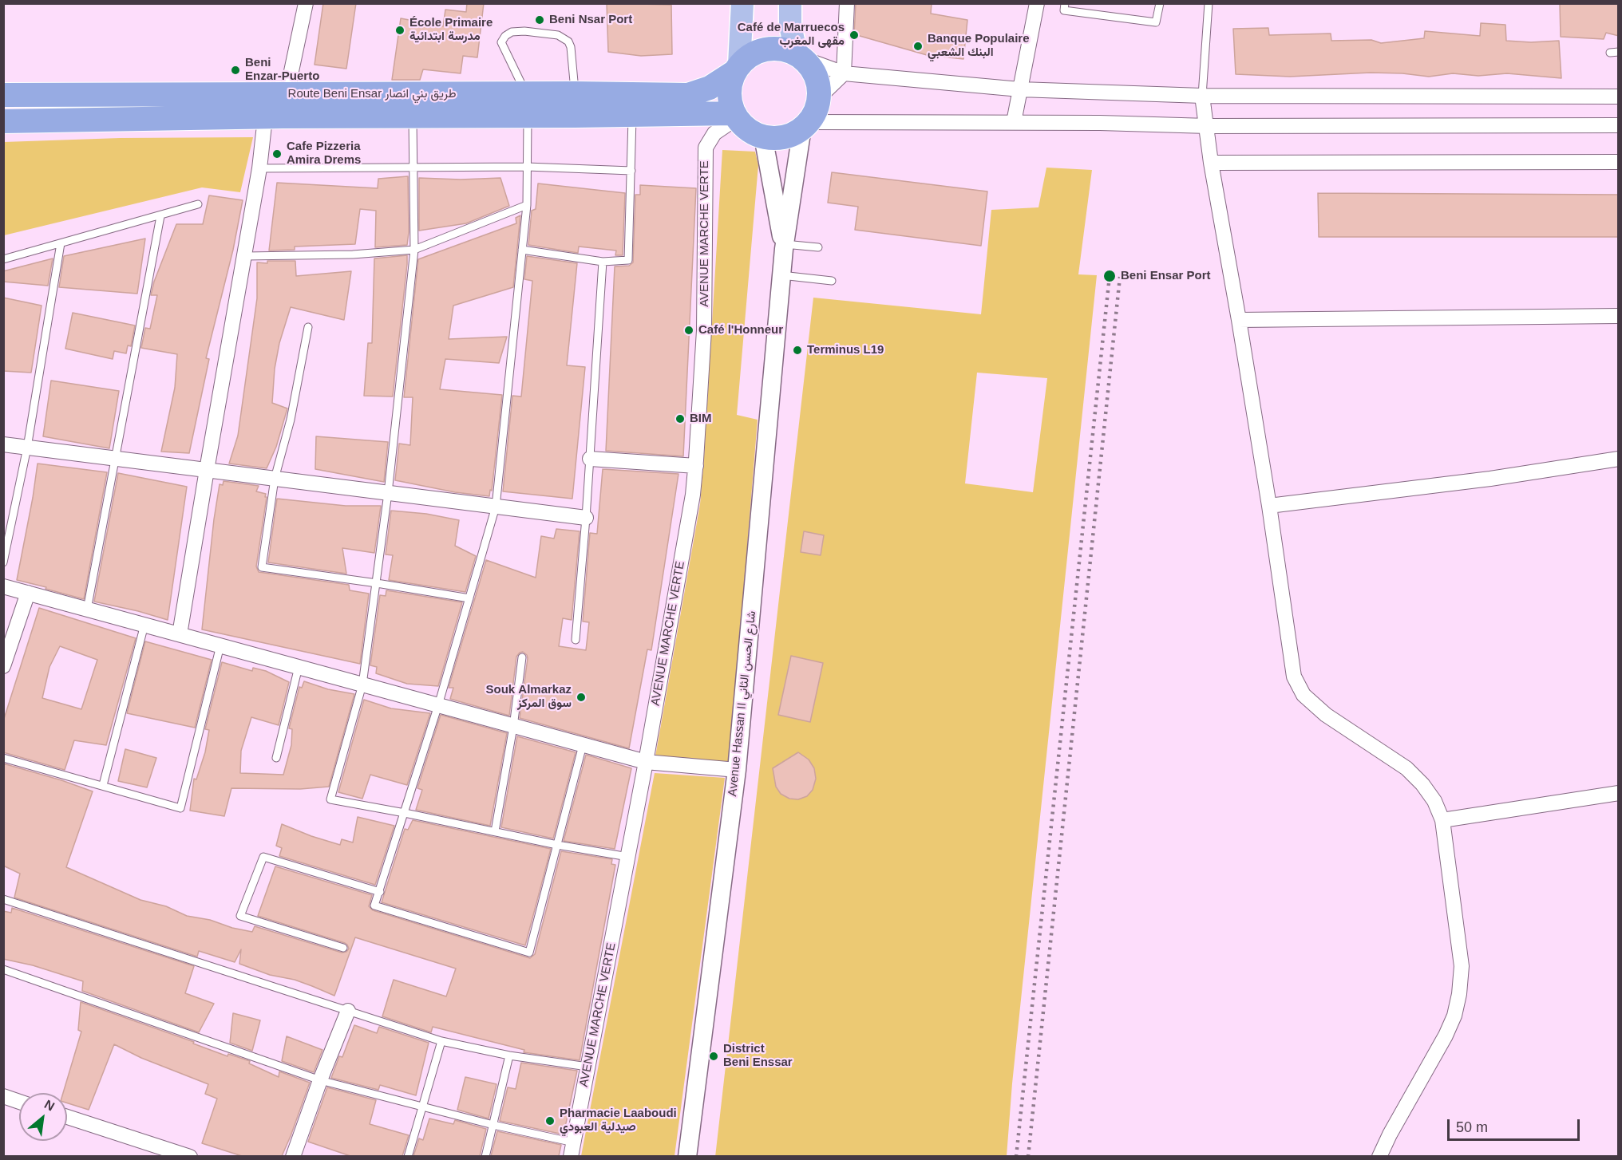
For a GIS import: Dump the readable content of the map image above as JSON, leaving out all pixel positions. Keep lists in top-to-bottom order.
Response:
{
  "streets": {
    "highway": ["Route Beni Ensar طريق بني انصار"],
    "street": ["AVENUE MARCHE VERTE", "Avenue Hassan II شارع الحسن الثاني"]
  },
  "crossings": [
    ["Route Beni Ensar طريق بني انصار", "AVENUE MARCHE VERTE"],
    ["Route Beni Ensar طريق بني انصار", "Avenue Hassan II شارع الحسن الثاني"],
    ["AVENUE MARCHE VERTE", "Avenue Hassan II شارع الحسن الثاني"]
  ],
  "places": [
    "Beni Nsar Port",
    "École Primaire مدرسة ابتدائية",
    "Café de Marruecos مقهى المغرب",
    "Banque Populaire البنك الشعبي",
    "Beni Enzar-Puerto",
    "Cafe Pizzeria Amira Drems",
    "Beni Ensar Port",
    "Café l'Honneur",
    "Terminus L19",
    "BIM",
    "Souk Almarkaz سوق المركز",
    "District Beni Enssar",
    "Pharmacie Laaboudi صيدلية العبودي"
  ],
  "scale_bar": "50 m",
  "north": "top right"
}
